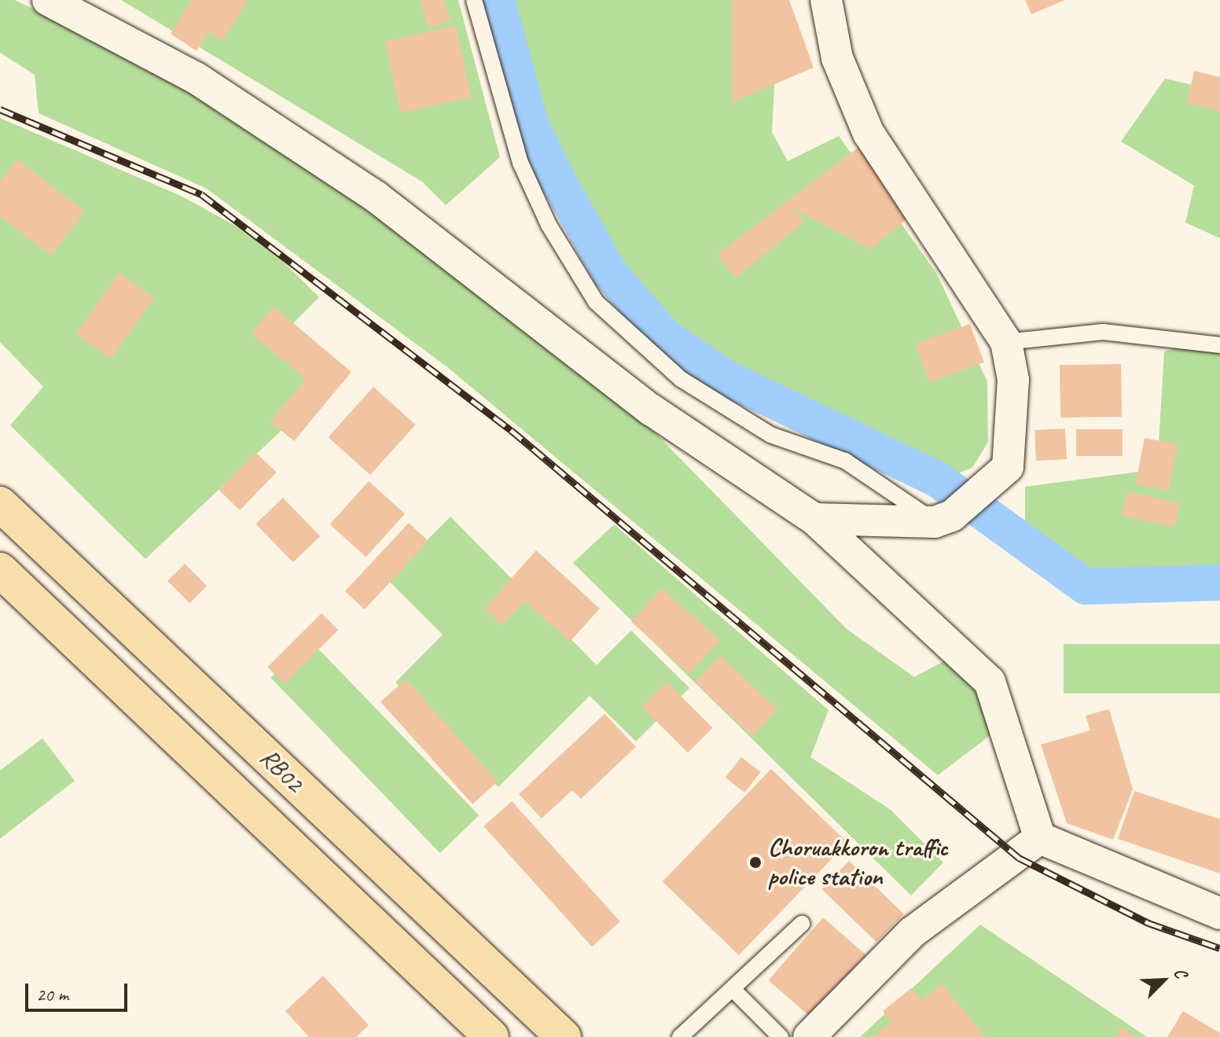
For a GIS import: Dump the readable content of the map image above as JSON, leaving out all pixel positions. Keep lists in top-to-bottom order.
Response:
{
  "streets": {
    "highway": ["RB02"]
  },
  "places": ["Choruakkoron traffic police station"],
  "scale_bar": "20 m",
  "north": "top right"
}
